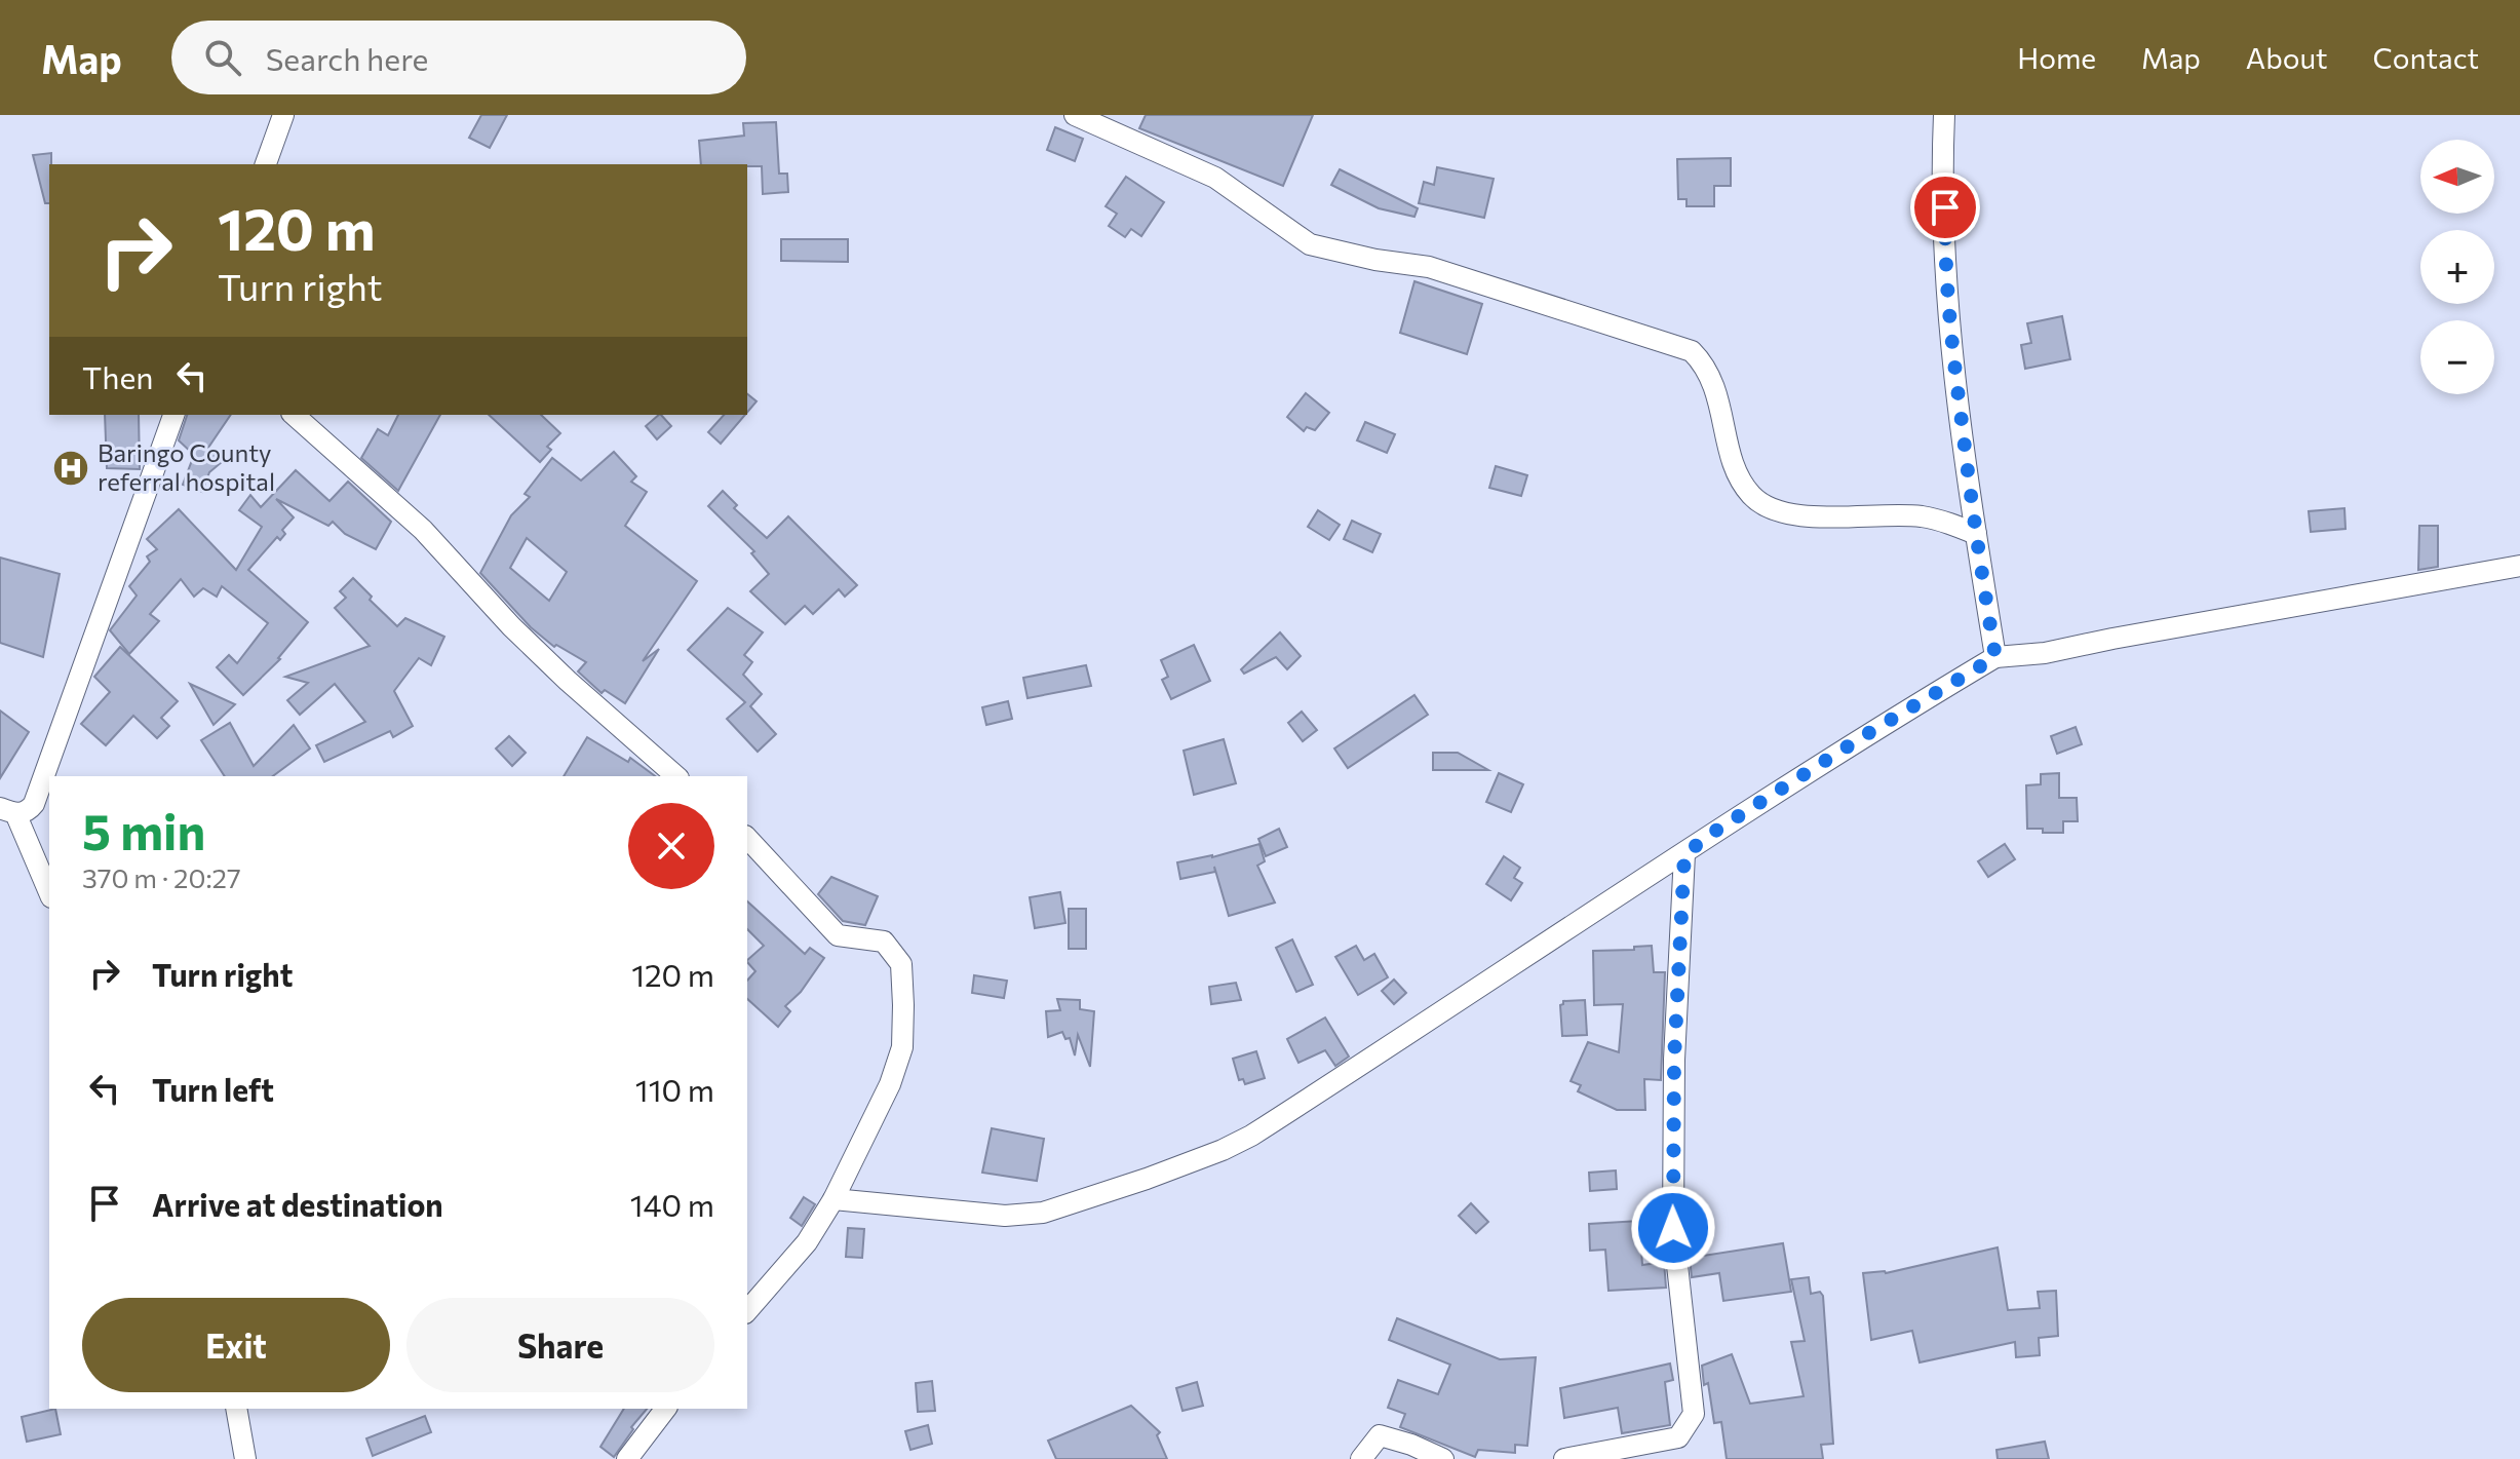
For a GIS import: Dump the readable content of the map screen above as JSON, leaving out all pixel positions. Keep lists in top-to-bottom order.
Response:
{
  "places": {
    "hospital": ["Baringo County referral hospital"]
  },
  "north": "left",
  "page": {
    "header": "Map",
    "search": "Search here",
    "nav": [
      "Home",
      "Map",
      "About",
      "Contact"
    ],
    "map_buttons": ["+", "−"],
    "turn": ["120 m", "Turn right"],
    "then": "Then",
    "heading": ["5 min", "370 m · 20:27"],
    "list": [
      {
        "name": "Turn right",
        "value": "120 m"
      },
      {
        "name": "Turn left",
        "value": "110 m"
      },
      {
        "name": "Arrive at destination",
        "value": "140 m"
      }
    ],
    "buttons": ["Exit", "Share"]
  }
}
